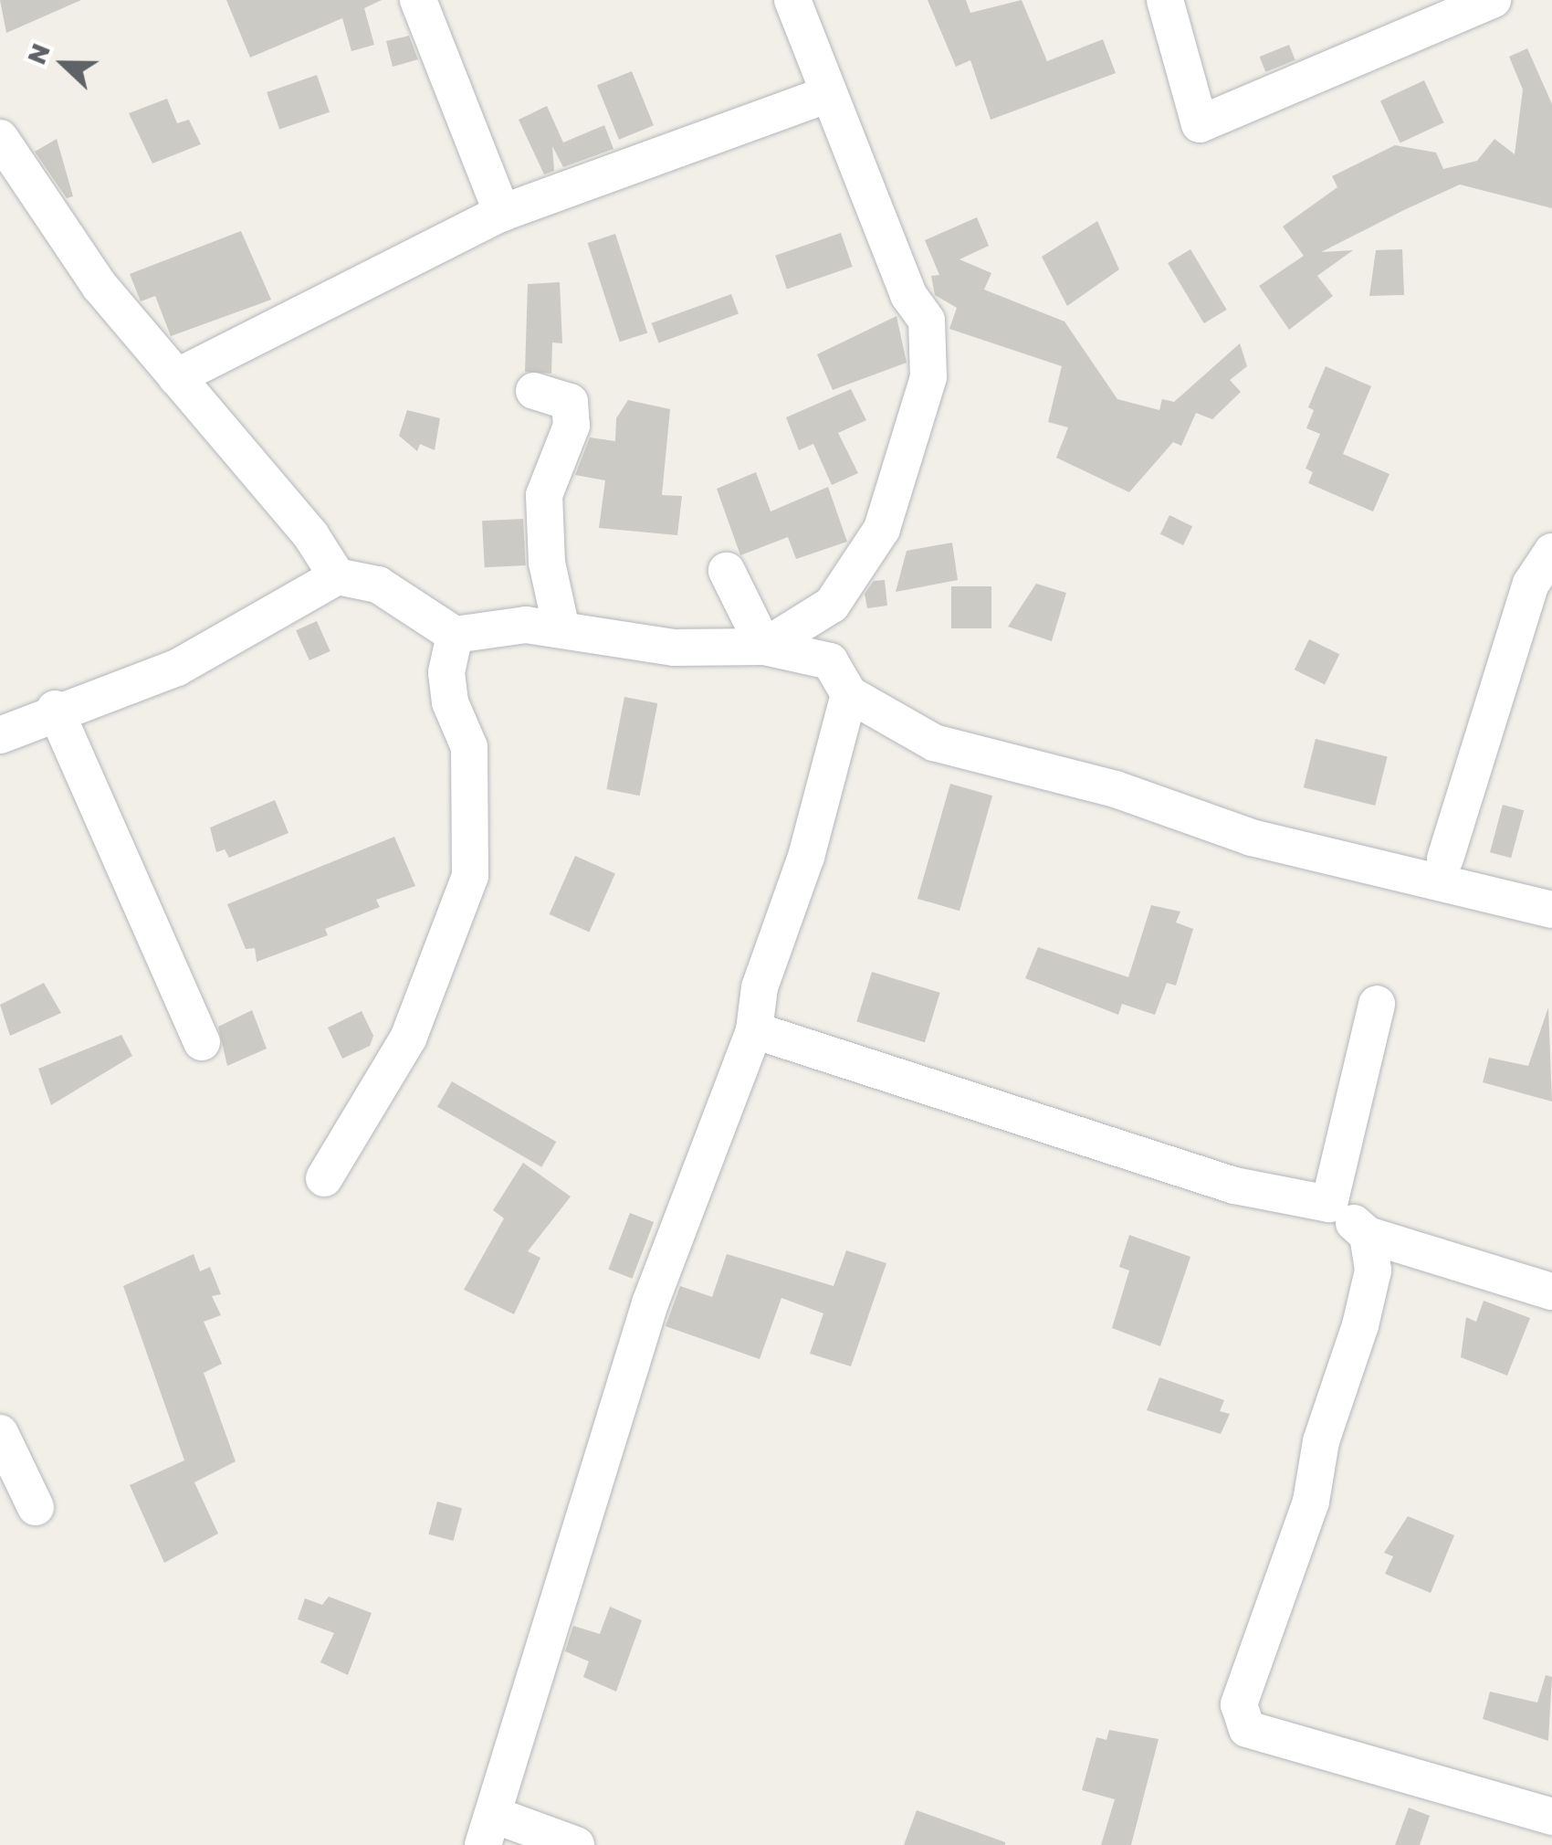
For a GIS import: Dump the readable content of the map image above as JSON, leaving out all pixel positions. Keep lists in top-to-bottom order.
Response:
{
  "north": "left"
}
